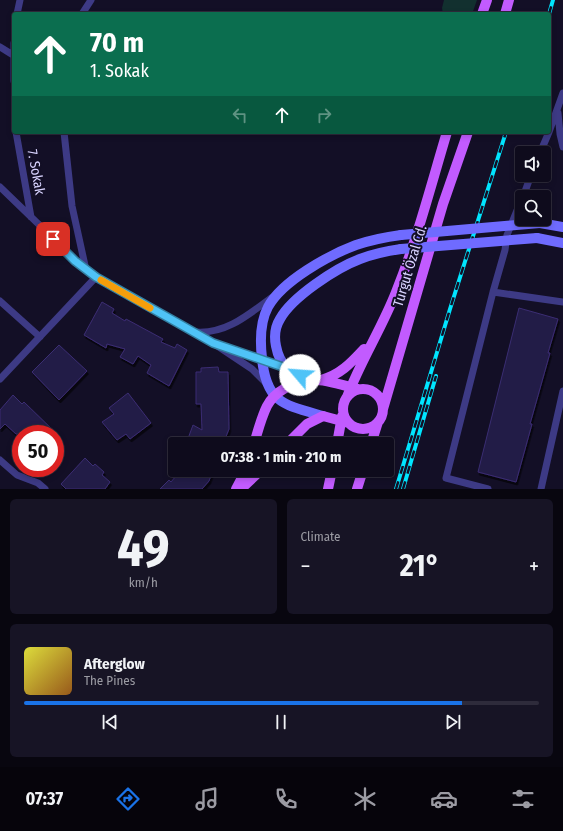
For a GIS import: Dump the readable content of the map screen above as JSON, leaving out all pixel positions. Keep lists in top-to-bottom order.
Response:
{
  "streets": {
    "main road": ["Turgut Özal Cd."],
    "street": ["7. Sokak"]
  },
  "page": {
    "turn": ["70 m", "1. Sokak"],
    "limit": "50",
    "trip": "07:38 · 1 min · 210 m",
    "tile": [
      ["49", "km/h"],
      "Climate"
    ],
    "heat": ["−", "21°", "+"],
    "song": ["Afterglow", "The Pines"],
    "tabs": "07:37"
  }
}
